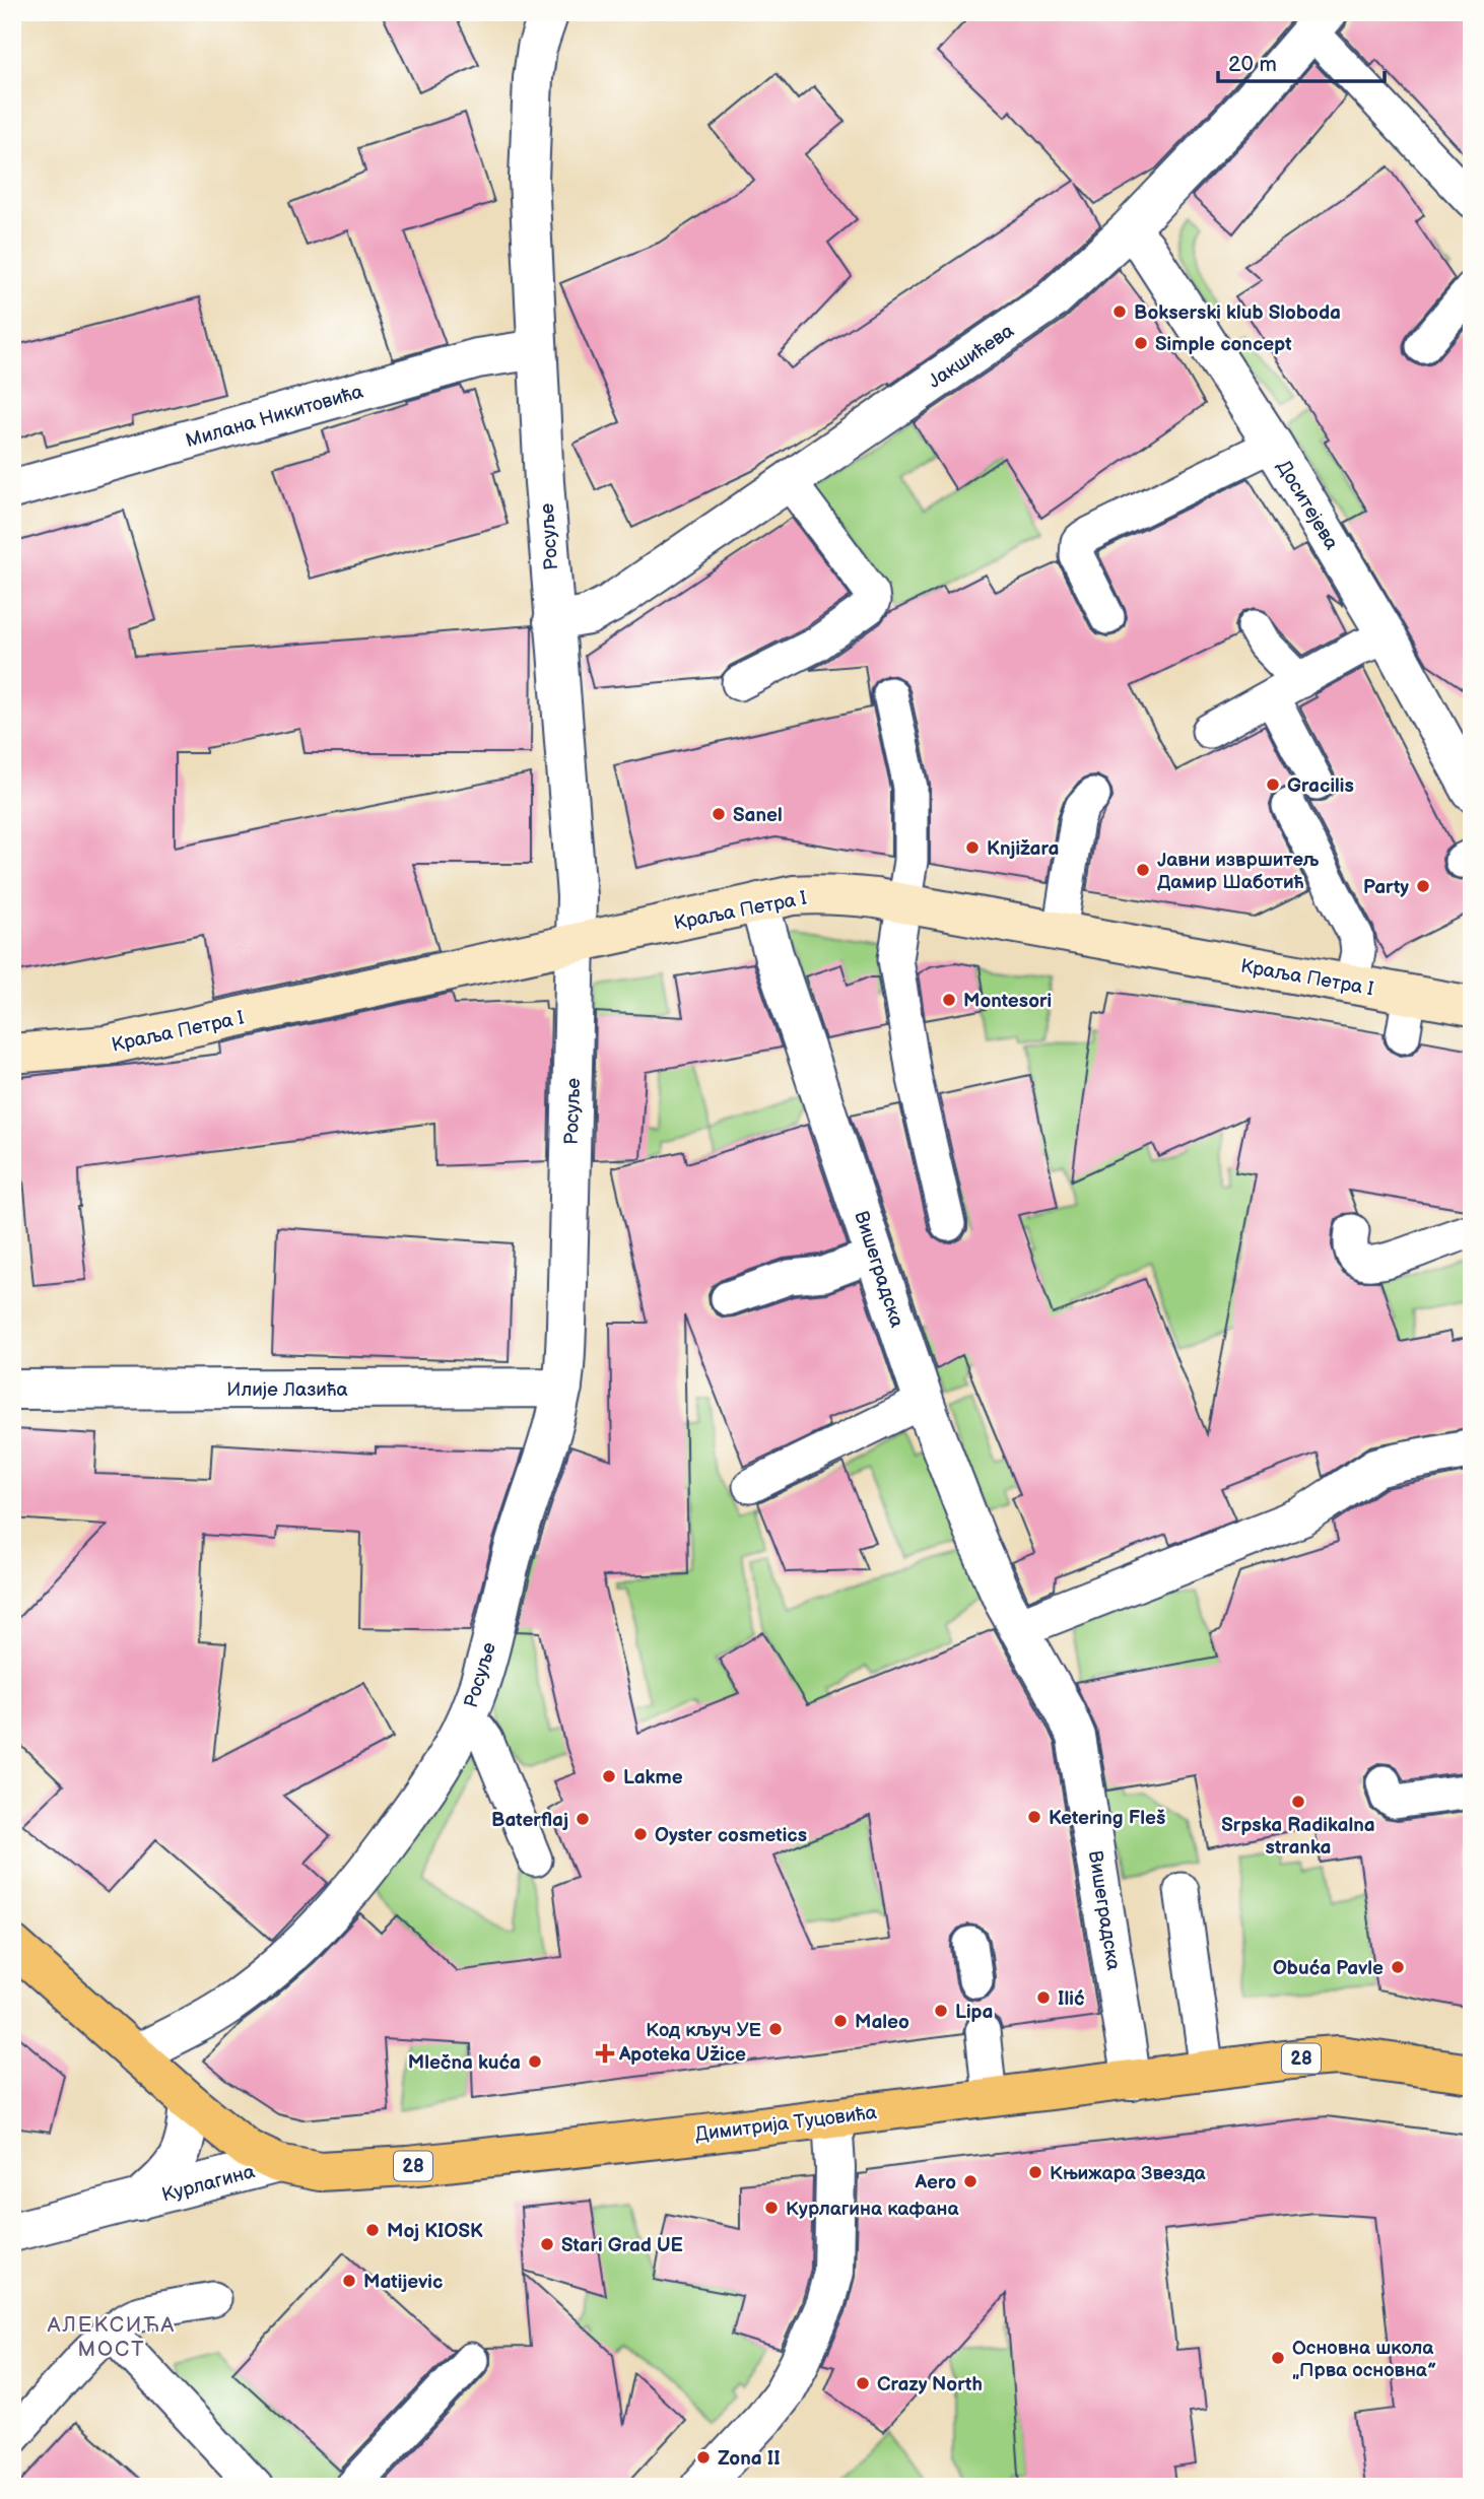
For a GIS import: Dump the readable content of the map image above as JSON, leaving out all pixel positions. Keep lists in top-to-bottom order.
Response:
{
  "streets": {
    "main road": ["Краља Петра I", "28", "Димитрија Туцовића"],
    "street": [
      "Јакшићева",
      "Милана Никитовића",
      "Доситејева",
      "Росуље",
      "Вишеградска",
      "Илије Лазића",
      "Курлагина"
    ]
  },
  "crossings": [
    ["Јакшићева", "Доситејева"],
    ["Јакшићева", "Росуље"],
    ["Милана Никитовића", "Росуље"],
    ["Росуље", "Краља Петра I"],
    ["Росуље", "Илије Лазића"],
    ["Росуље", "28"],
    ["Росуље", "Димитрија Туцовића"],
    ["Краља Петра I", "Вишеградска"],
    ["Вишеградска", "Димитрија Туцовића"],
    ["28", "Димитрија Туцовића"],
    ["Димитрија Туцовића", "Курлагина"]
  ],
  "districts": ["АЛЕКСИЋА МОСТ"],
  "places": {
    "other": [
      "Bokserski klub Sloboda",
      "Simple concept",
      "Gracilis",
      "Sanel",
      "Knjižara",
      "Јавни извршитељ Дамир Шаботић",
      "Party",
      "Montesori",
      "Lakme",
      "Srpska Radikalna stranka",
      "Ketering Fleš",
      "Baterflaj",
      "Oyster cosmetics",
      "Obuća Pavle",
      "Ilić",
      "Lipa",
      "Maleo",
      "Код кључ УЕ",
      "Mlečna kuća",
      "Књижара Звезда",
      "Aero",
      "Курлагина кафана",
      "Moj KIOSK",
      "Stari Grad UE",
      "Matijevic",
      "Основна школа „Прва основна”",
      "Crazy North",
      "Zona II"
    ],
    "health": ["Apoteka Užice"]
  },
  "scale_bar": "20 m"
}
